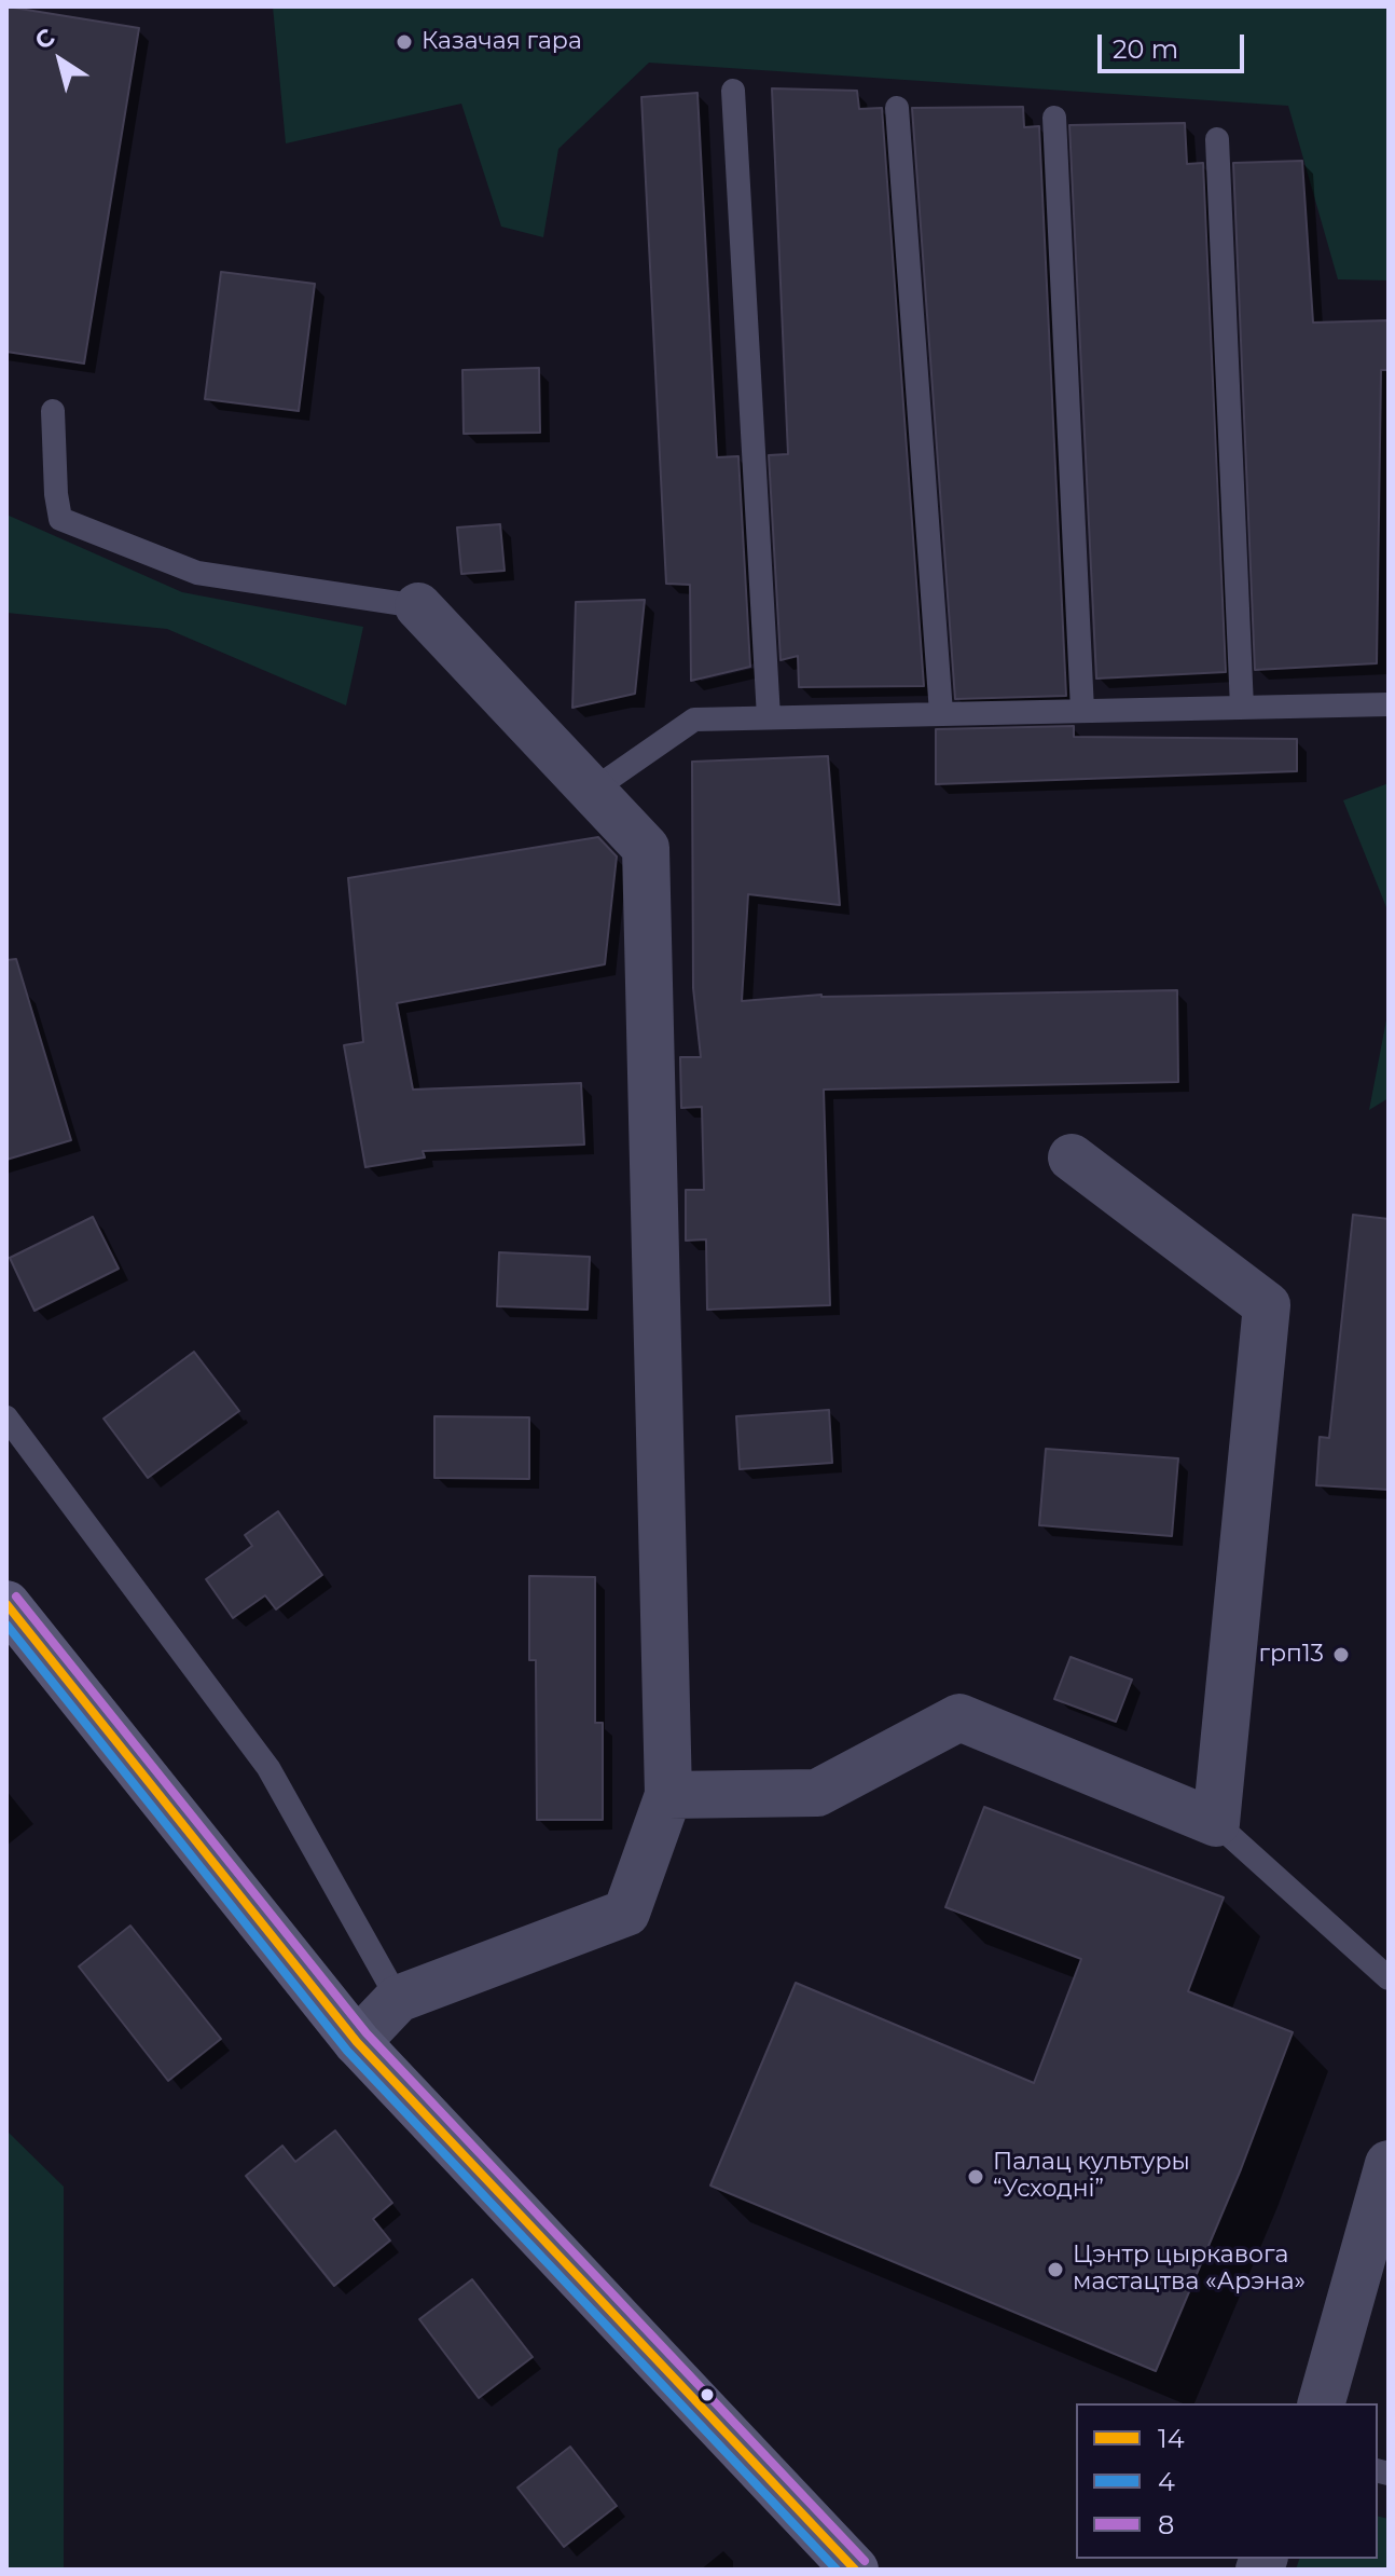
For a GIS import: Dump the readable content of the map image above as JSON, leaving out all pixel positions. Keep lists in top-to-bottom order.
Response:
{
  "places": [
    "Казачая гара",
    "грп13",
    "Палац культуры “Усходні”",
    "Цэнтр цыркавога мастацтва «Арэна»"
  ],
  "lines": ["transit line 8", "transit line 14", "transit line 4"],
  "legend": ["14", "4", "8"],
  "scale_bar": "20 m",
  "north": "top left"
}
